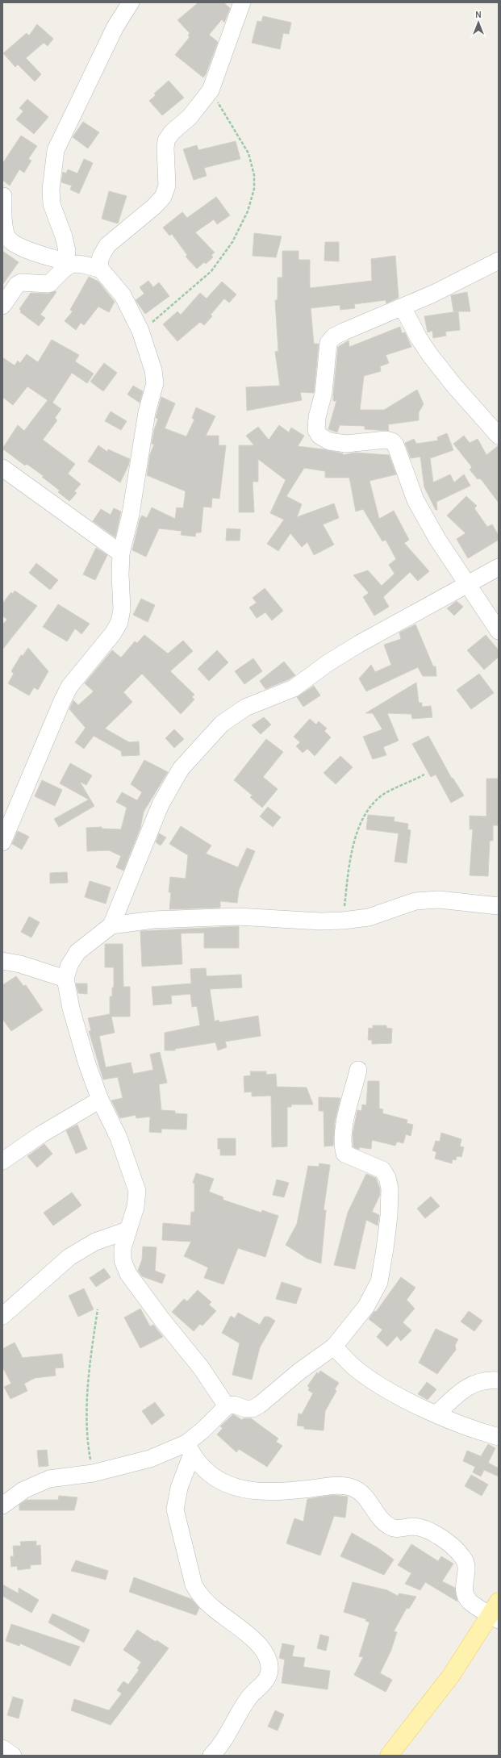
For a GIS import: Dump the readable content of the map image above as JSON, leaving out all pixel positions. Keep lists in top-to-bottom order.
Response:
{
  "north": "top"
}
